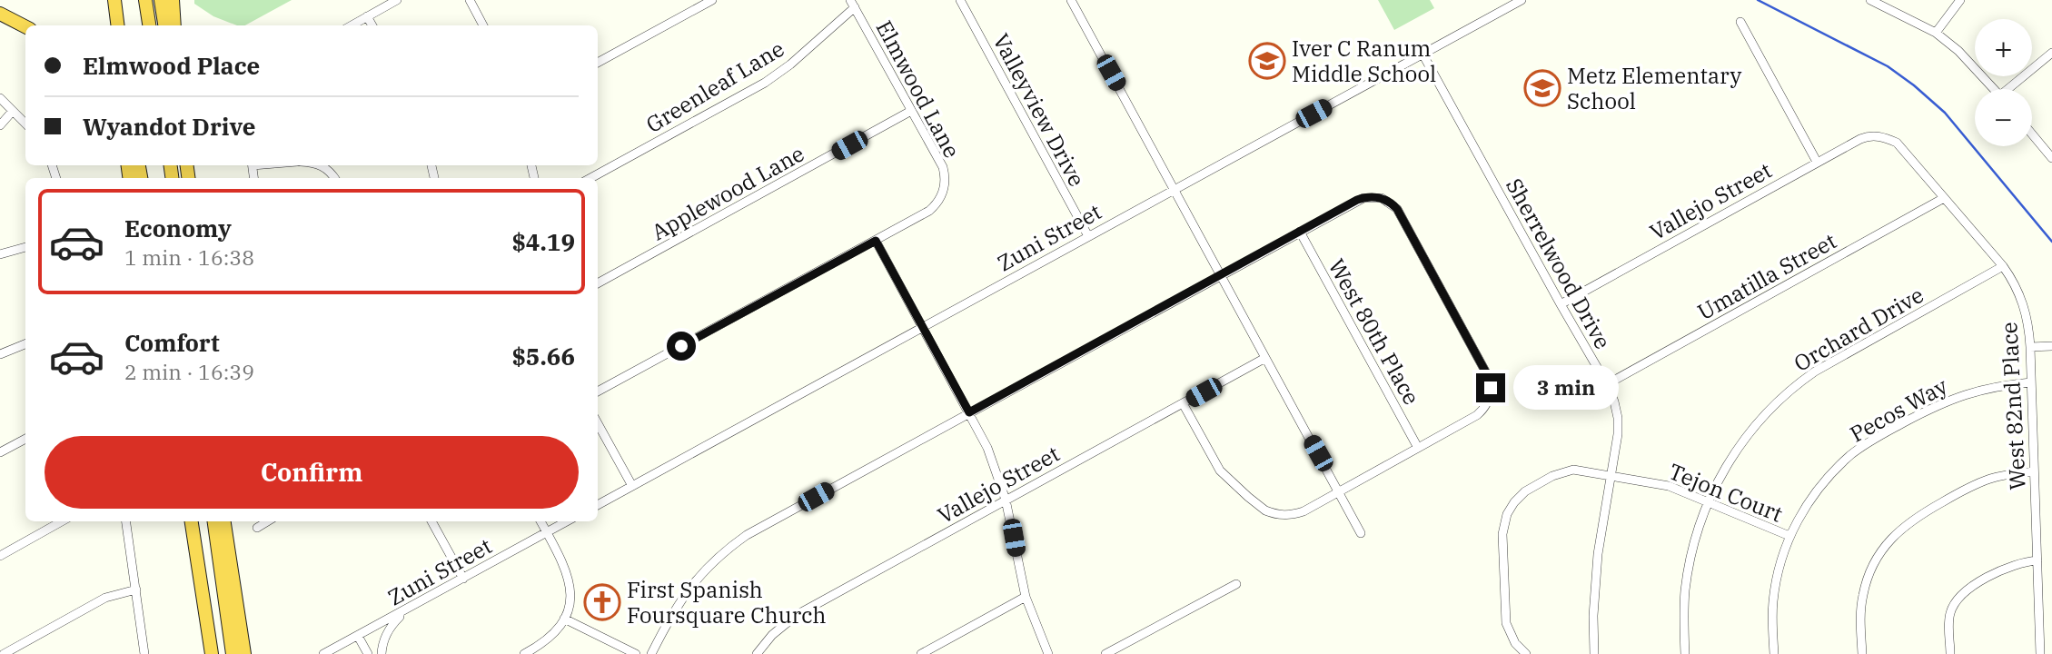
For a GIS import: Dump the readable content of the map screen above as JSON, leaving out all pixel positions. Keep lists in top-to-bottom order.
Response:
{
  "streets": {
    "street": [
      "Greenleaf Lane",
      "Elmwood Lane",
      "Valleyview Drive",
      "Applewood Lane",
      "Vallejo Street",
      "Zuni Street",
      "Sherrelwood Drive",
      "Umatilla Street",
      "Orchard Drive",
      "West 80th Place",
      "West 82nd Place",
      "Pecos Way",
      "Tejon Court"
    ]
  },
  "crossings": [
    ["Greenleaf Lane", "Elmwood Lane"],
    ["Elmwood Lane", "Applewood Lane"],
    ["Valleyview Drive", "Zuni Street"],
    ["Vallejo Street", "Sherrelwood Drive"],
    ["Vallejo Street", "West 82nd Place"],
    ["Zuni Street", "Sherrelwood Drive"],
    ["Sherrelwood Drive", "Umatilla Street"],
    ["Sherrelwood Drive", "Tejon Court"],
    ["Umatilla Street", "West 82nd Place"],
    ["Orchard Drive", "West 82nd Place"],
    ["Orchard Drive", "Tejon Court"],
    ["West 82nd Place", "Pecos Way"],
    ["Pecos Way", "Tejon Court"]
  ],
  "places": {
    "school or university": ["Iver C Ranum Middle School", "Metz Elementary School"],
    "church": ["First Spanish Foursquare Church"]
  },
  "page": {
    "map_buttons": ["+", "−"],
    "banner": ["Elmwood Place", "Wyandot Drive"],
    "list": [
      {
        "name": "Economy",
        "note": "1 min · 16:38",
        "value": "$4.19"
      },
      {
        "name": "Comfort",
        "note": "2 min · 16:39",
        "value": "$5.66"
      }
    ],
    "bubble": "3 min",
    "buttons": "Confirm"
  }
}
